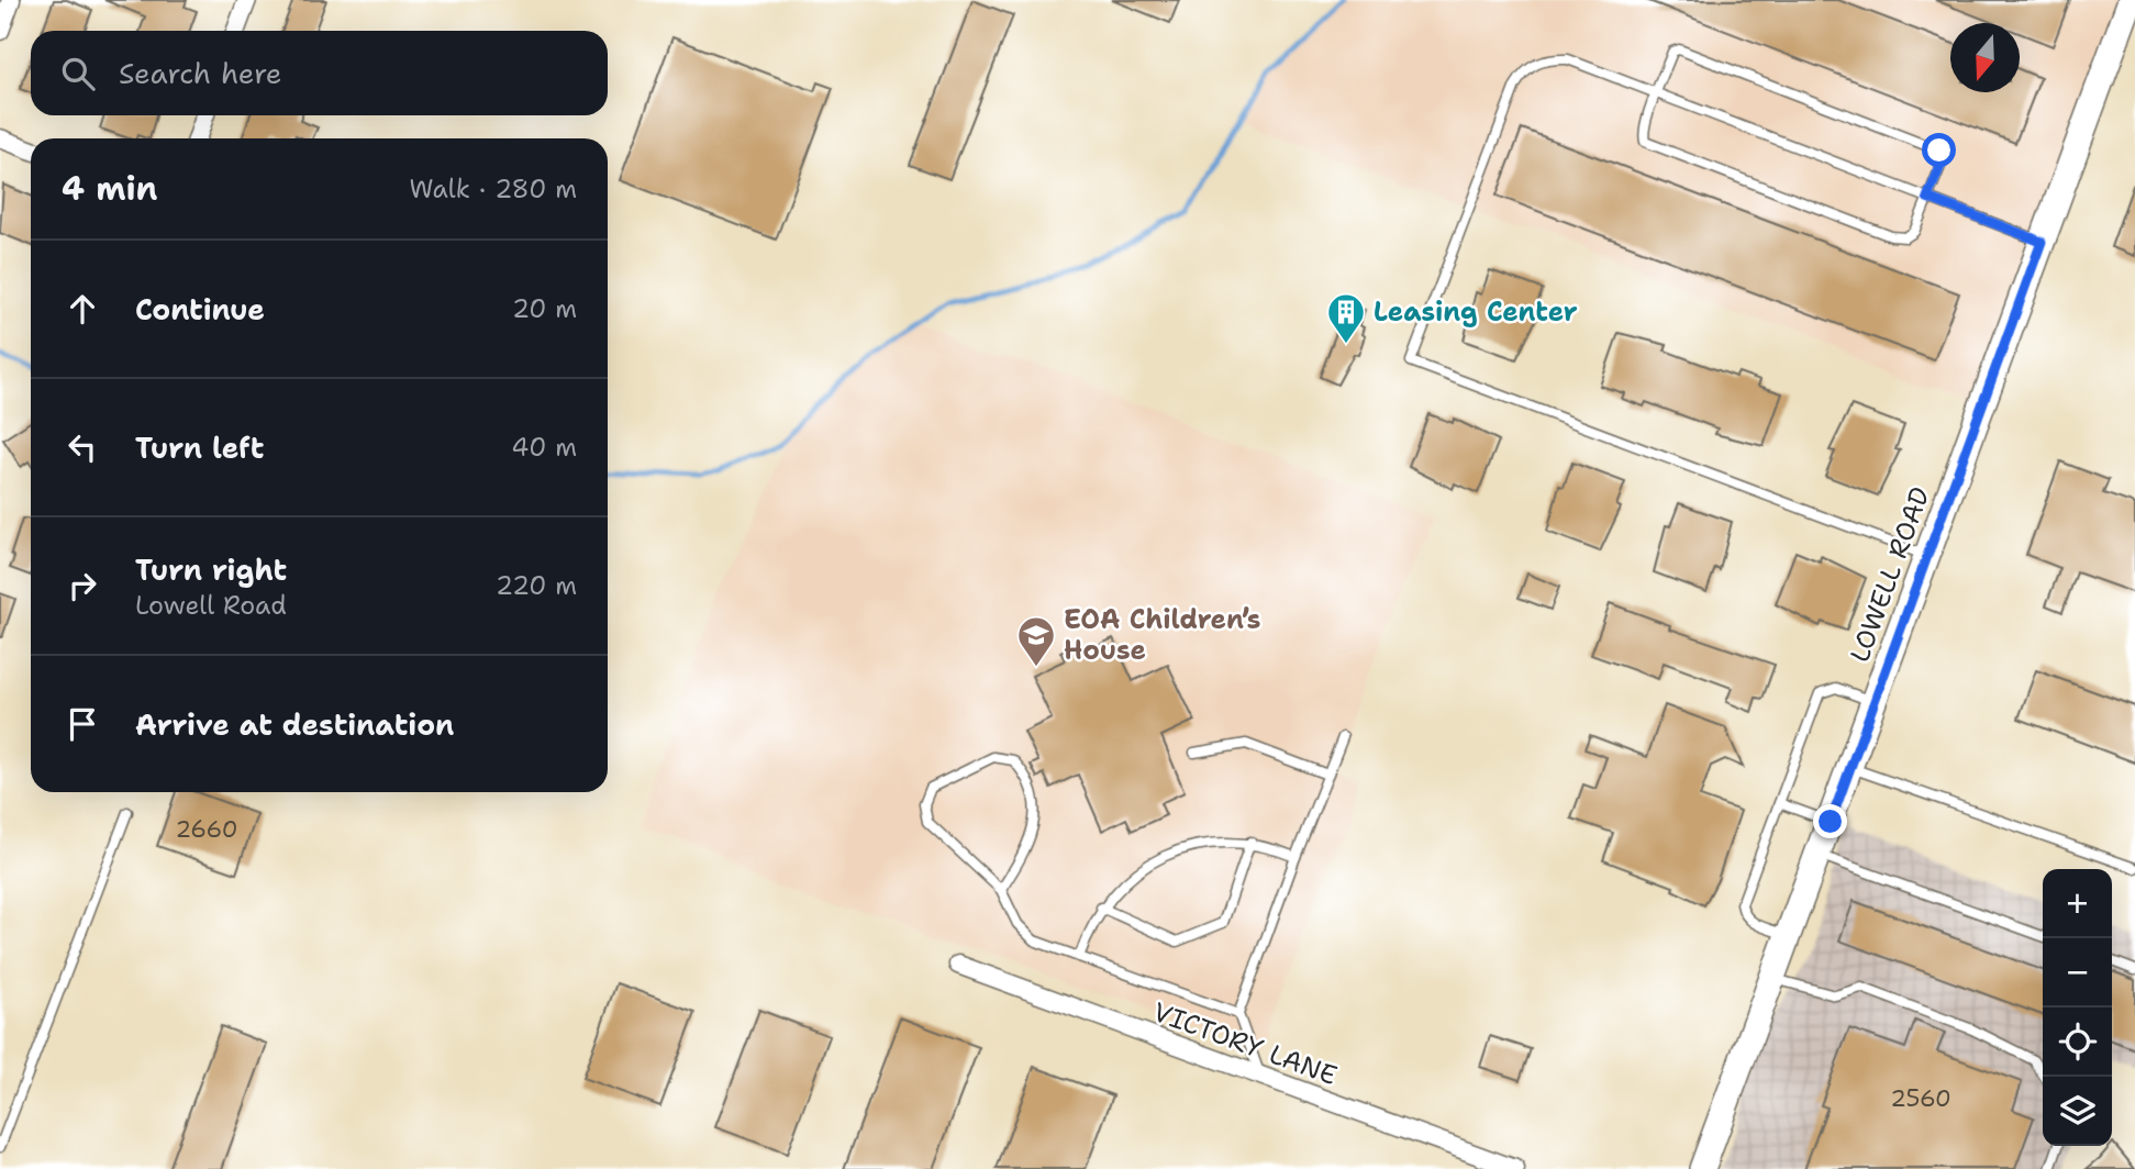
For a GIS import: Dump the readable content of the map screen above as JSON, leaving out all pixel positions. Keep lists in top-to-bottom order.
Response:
{
  "streets": {
    "street": ["LOWELL ROAD", "VICTORY LANE"]
  },
  "places": {
    "building": ["Leasing Center"],
    "school or university": ["EOA Children’s House"]
  },
  "house_numbers": ["2660", "2560"],
  "north": "bottom",
  "page": {
    "search": "Search here",
    "heading": ["4 min", "Walk · 280 m"],
    "list": [
      ["Continue", "20 m"],
      ["Turn left", "40 m"],
      ["Turn right", "Lowell Road", "220 m"],
      "Arrive at destination"
    ],
    "map_buttons": ["+", "−"]
  }
}
